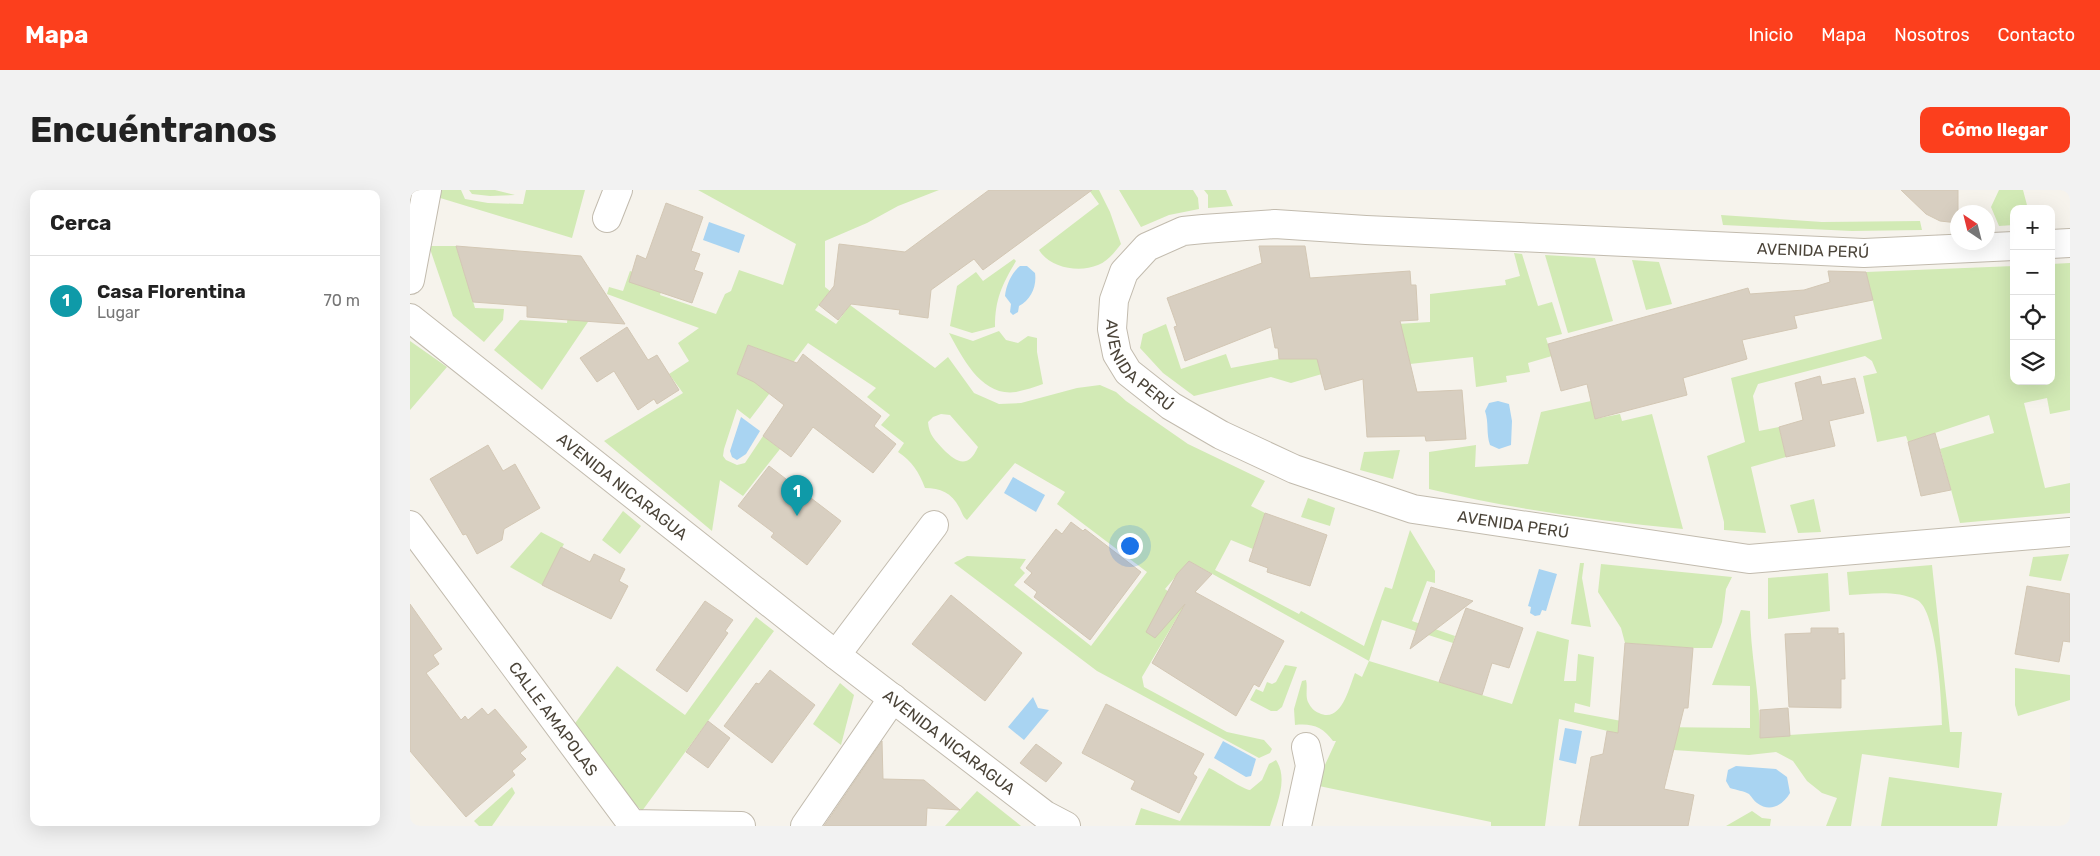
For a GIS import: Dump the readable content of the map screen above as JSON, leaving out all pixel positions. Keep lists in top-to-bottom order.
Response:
{
  "streets": {
    "street": ["AVENIDA PERÚ", "AVENIDA NICARAGUA", "CALLE AMAPOLAS"]
  },
  "north": "top left",
  "page": {
    "header": "Mapa",
    "nav": [
      "Inicio",
      "Mapa",
      "Nosotros",
      "Contacto"
    ],
    "buttons": "Cómo llegar",
    "title": "Encuéntranos",
    "heading": "Cerca",
    "map_buttons": ["+", "−"],
    "list": [
      {
        "mark": "1",
        "name": "Casa Florentina",
        "note": "Lugar",
        "value": "70 m"
      }
    ],
    "pins": "1"
  }
}
